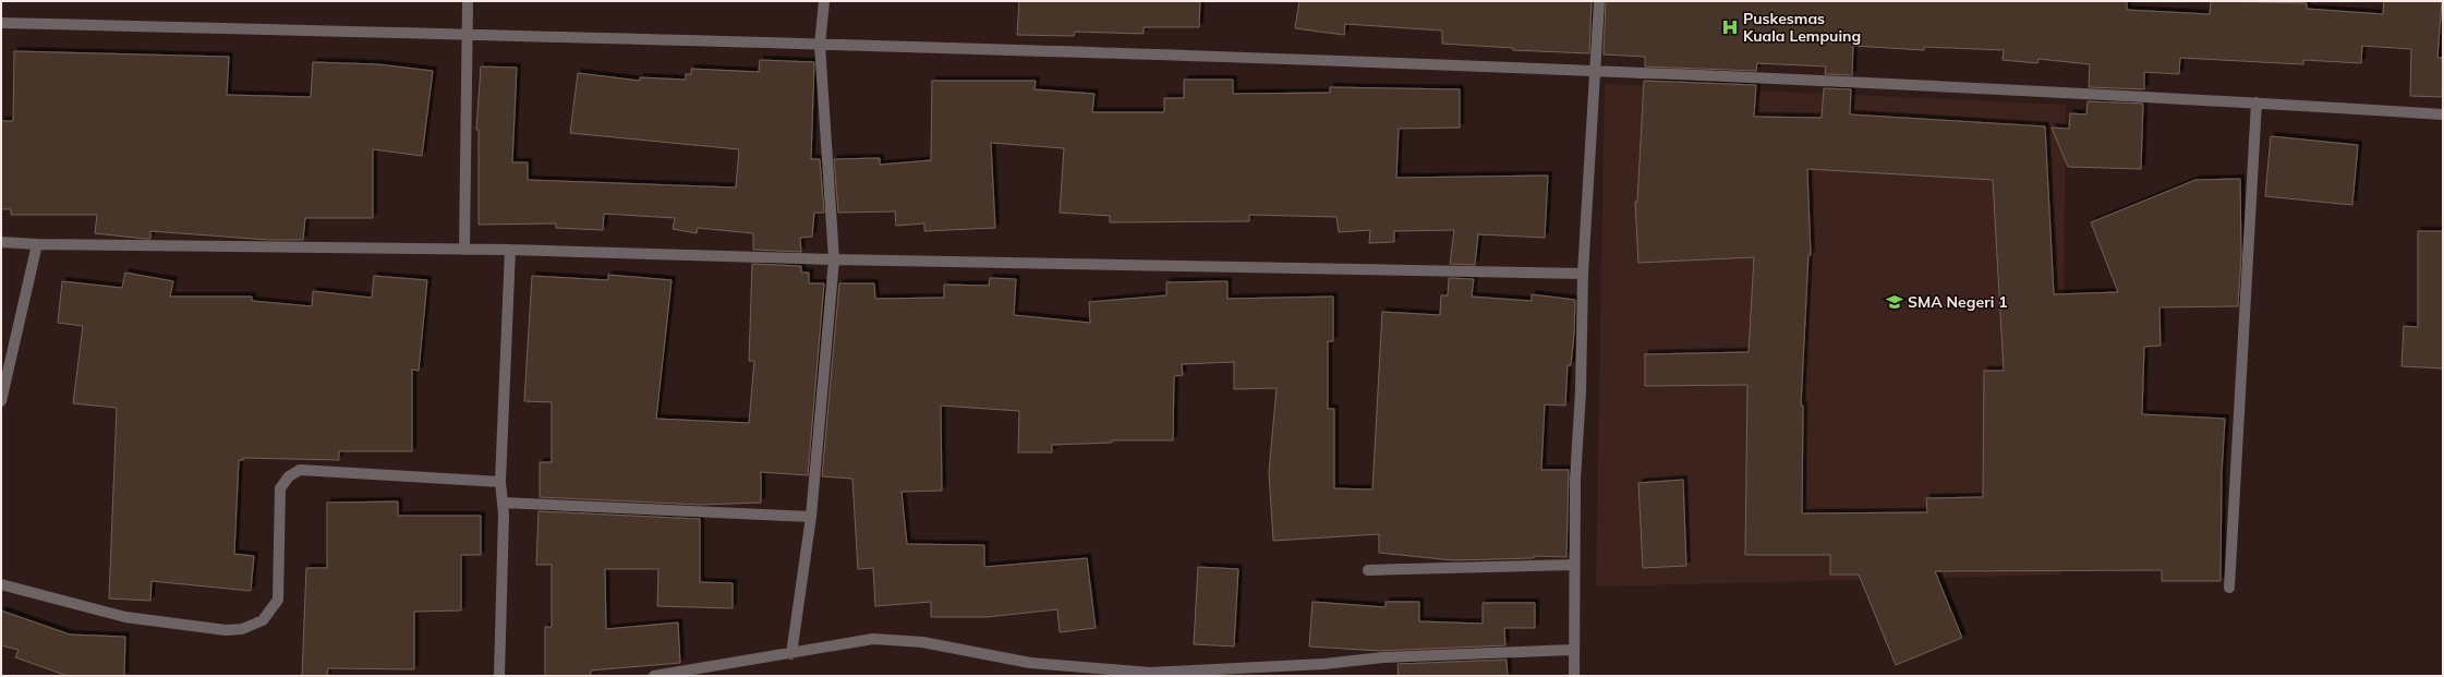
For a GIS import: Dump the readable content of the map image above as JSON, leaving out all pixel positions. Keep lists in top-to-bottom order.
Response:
{
  "places": {
    "hospital": ["Puskesmas Kuala Lempuing"],
    "school or university": ["SMA Negeri 1"]
  }
}
